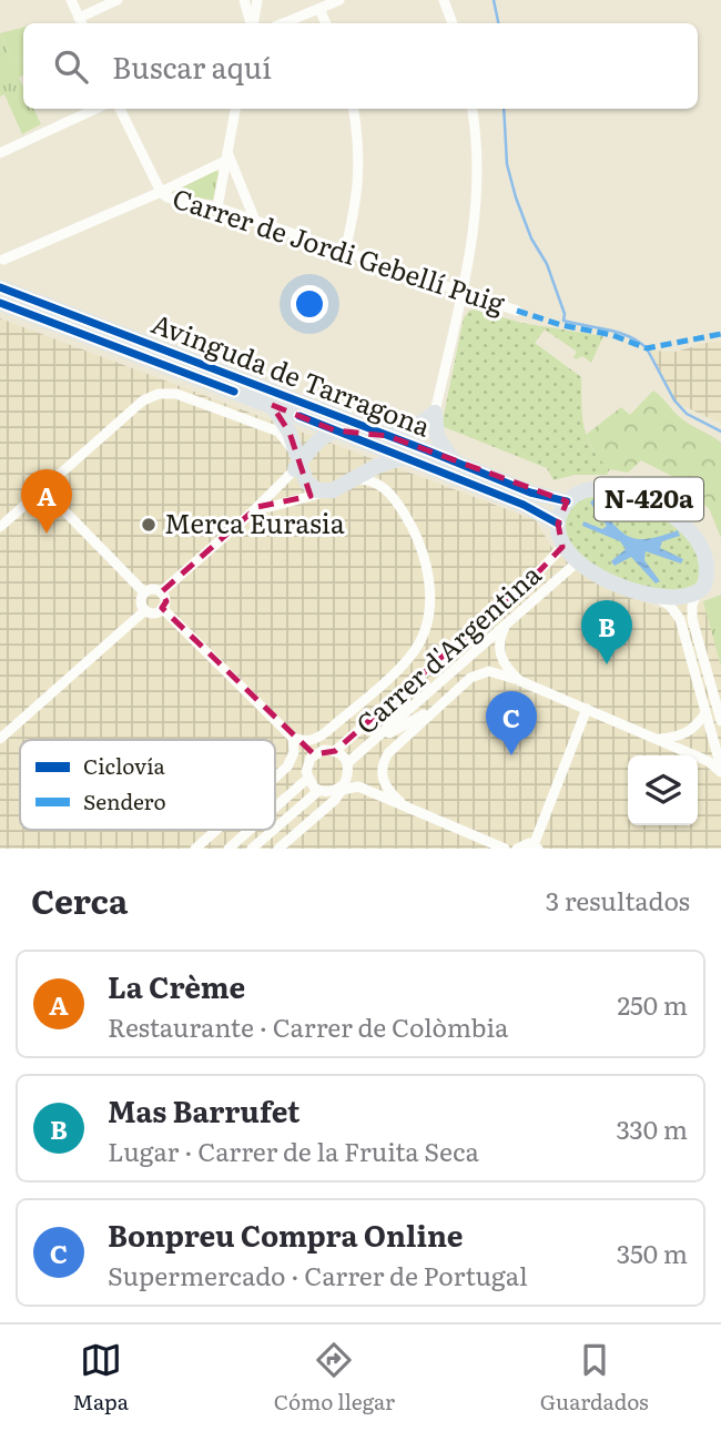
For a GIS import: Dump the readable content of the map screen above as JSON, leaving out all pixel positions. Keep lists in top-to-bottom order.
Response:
{
  "streets": {
    "main road": ["Avinguda de Tarragona", "N-420a"],
    "street": ["Carrer de Jordi Gebellí Puig", "Carrer d'Argentina"]
  },
  "crossings": [
    ["Avinguda de Tarragona", "N-420a"],
    ["Avinguda de Tarragona", "Carrer d'Argentina"],
    ["N-420a", "Carrer d'Argentina"]
  ],
  "places": ["Merca Eurasia"],
  "legend": ["Ciclovía", "Sendero"],
  "page": {
    "search": "Buscar aquí",
    "pins": ["A", "B", "C"],
    "heading": ["Cerca", "3 resultados"],
    "list": [
      {
        "mark": "A",
        "name": "La Crème",
        "note": "Restaurante · Carrer de Colòmbia",
        "value": "250 m"
      },
      {
        "mark": "B",
        "name": "Mas Barrufet",
        "note": "Lugar · Carrer de la Fruita Seca",
        "value": "330 m"
      },
      {
        "mark": "C",
        "name": "Bonpreu Compra Online",
        "note": "Supermercado · Carrer de Portugal",
        "value": "350 m"
      }
    ],
    "nav": ["Mapa", "Cómo llegar", "Guardados"]
  }
}
